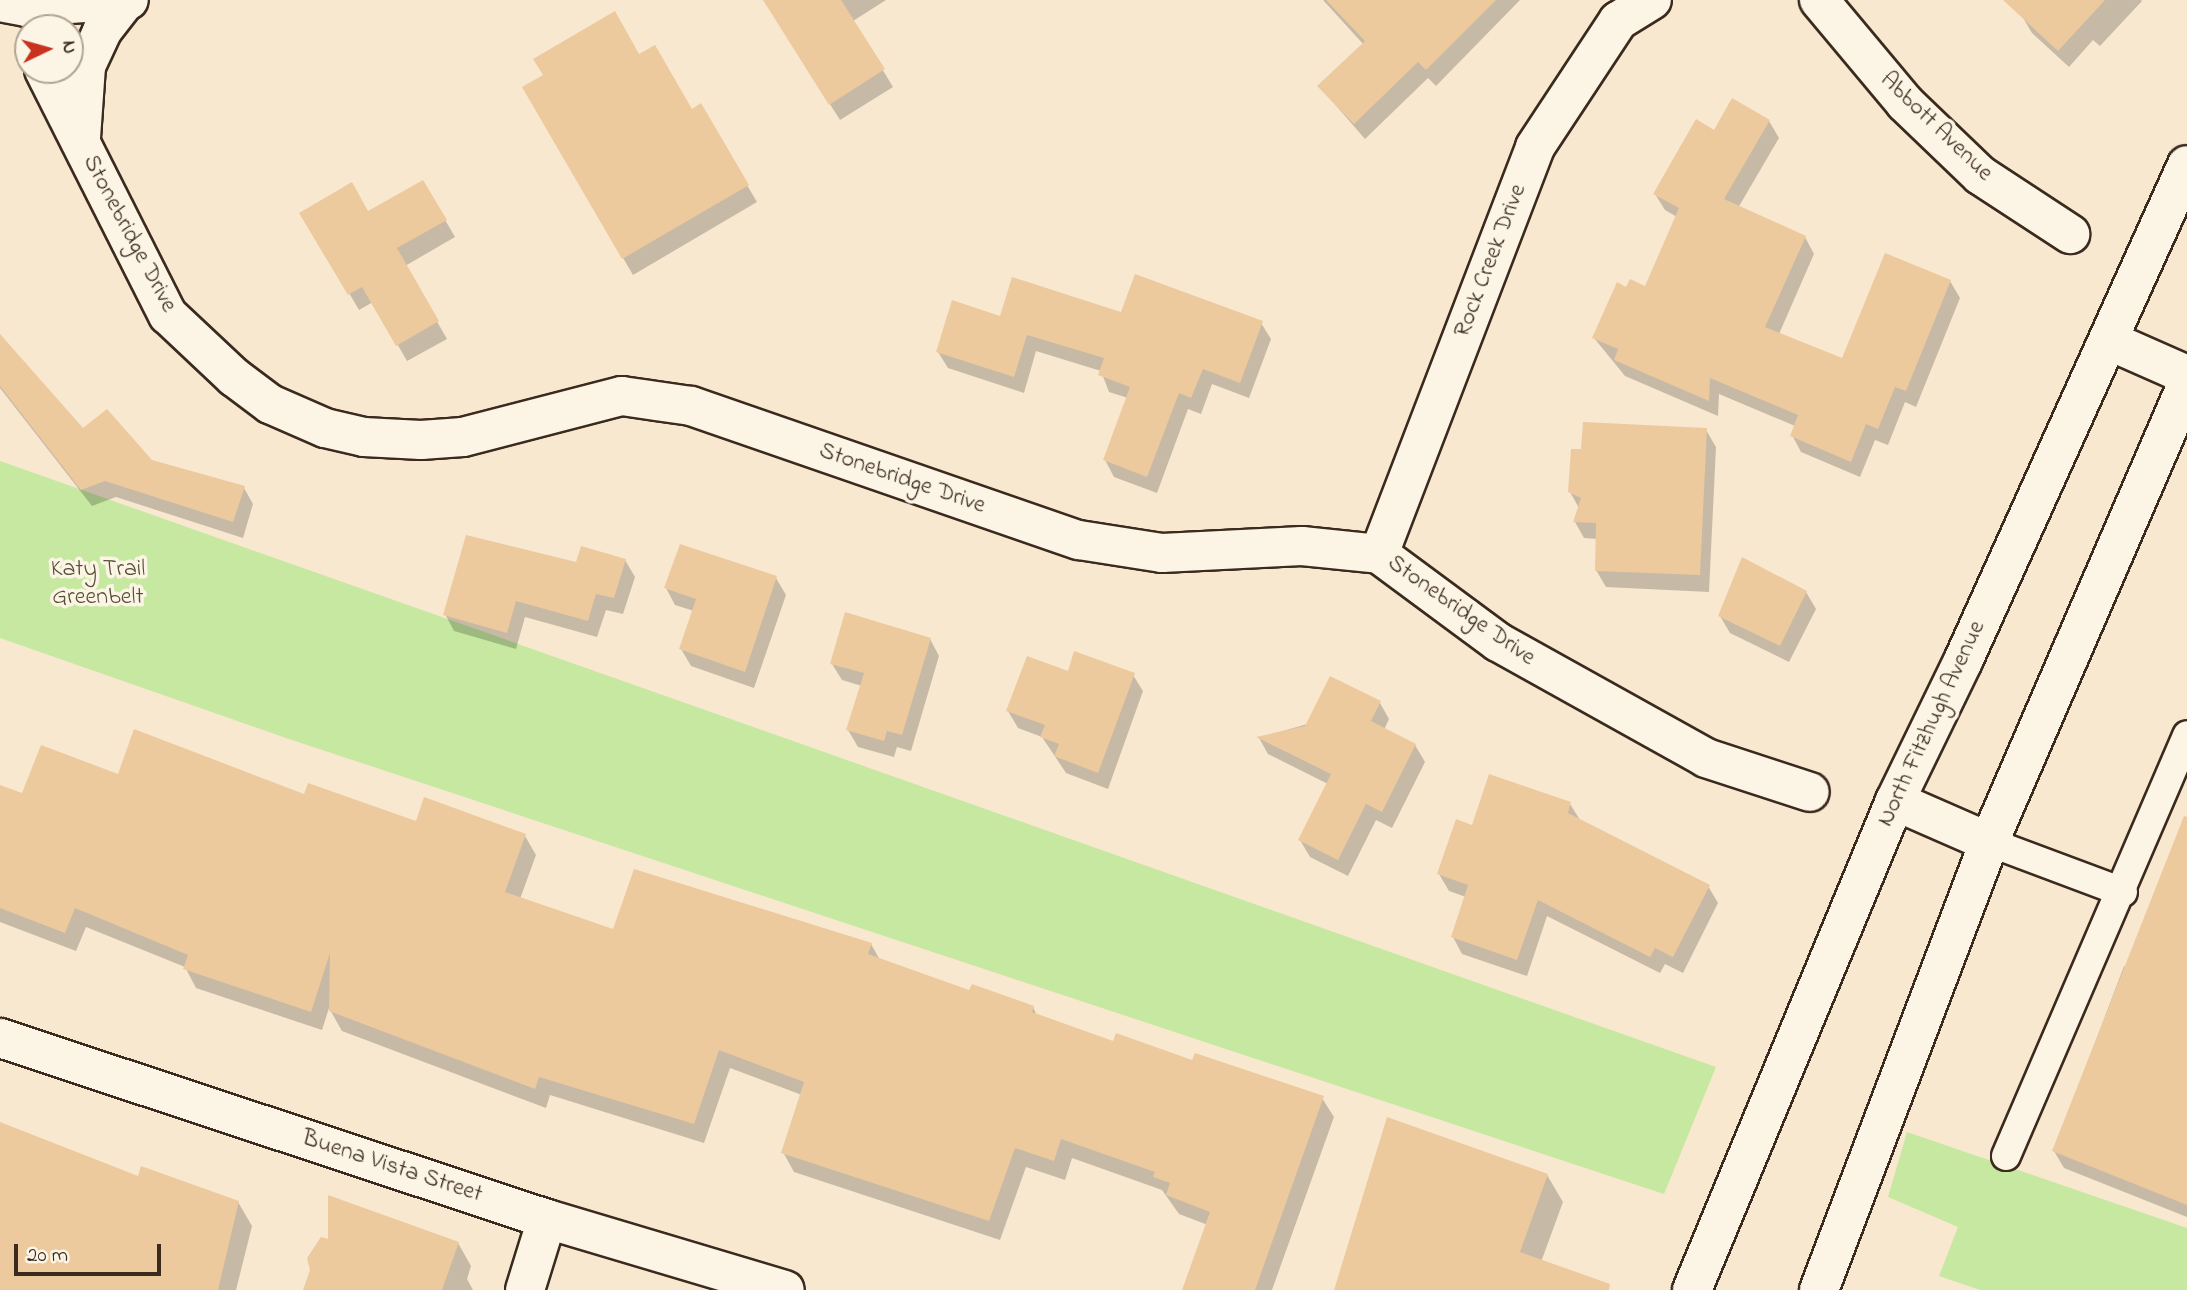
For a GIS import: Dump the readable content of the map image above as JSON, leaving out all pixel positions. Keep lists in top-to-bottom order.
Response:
{
  "streets": {
    "street": [
      "Abbott Avenue",
      "Stonebridge Drive",
      "Rock Creek Drive",
      "North Fitzhugh Avenue",
      "Buena Vista Street"
    ]
  },
  "crossings": [
    ["Stonebridge Drive", "Rock Creek Drive"]
  ],
  "parks": ["Katy Trail Greenbelt"],
  "scale_bar": "20 m",
  "north": "right"
}
